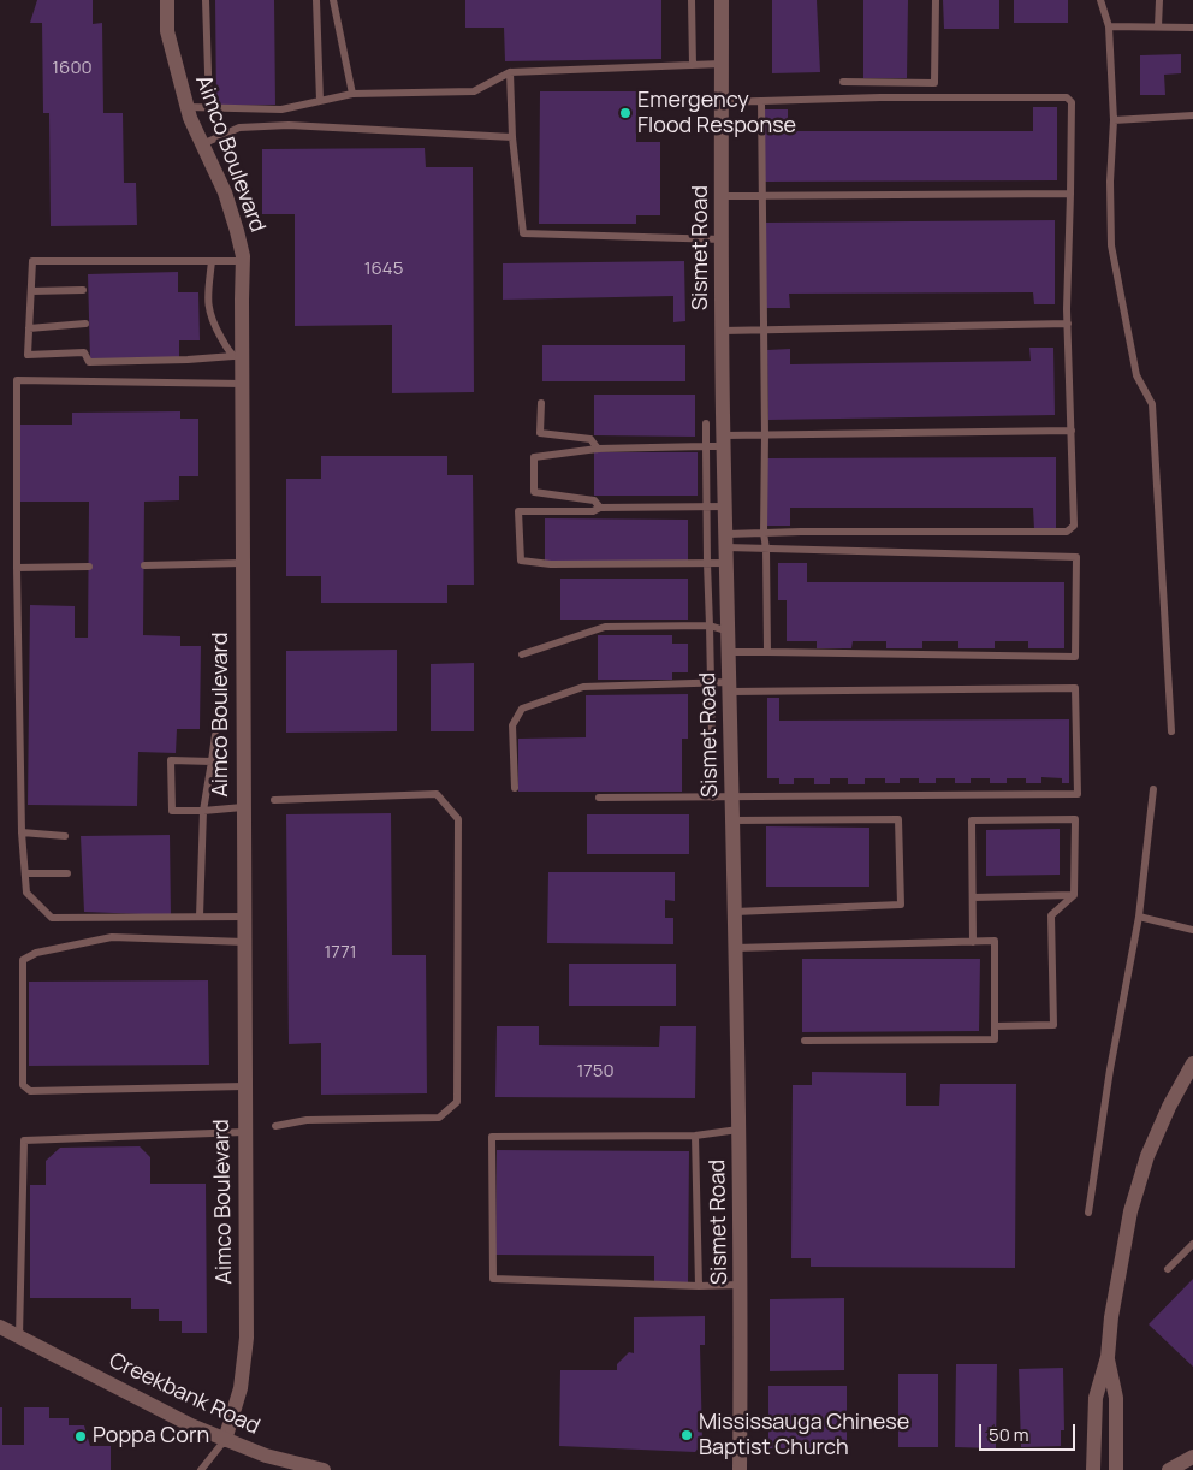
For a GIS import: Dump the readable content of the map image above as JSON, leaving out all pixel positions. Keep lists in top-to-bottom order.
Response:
{
  "streets": {
    "street": ["Aimco Boulevard", "Sismet Road", "Creekbank Road"]
  },
  "crossings": [
    ["Aimco Boulevard", "Creekbank Road"]
  ],
  "places": ["Emergency Flood Response", "Mississauga Chinese Baptist Church", "Poppa Corn"],
  "house_numbers": [
    "1600",
    "1645",
    "1771",
    "1750"
  ],
  "scale_bar": "50 m"
}
